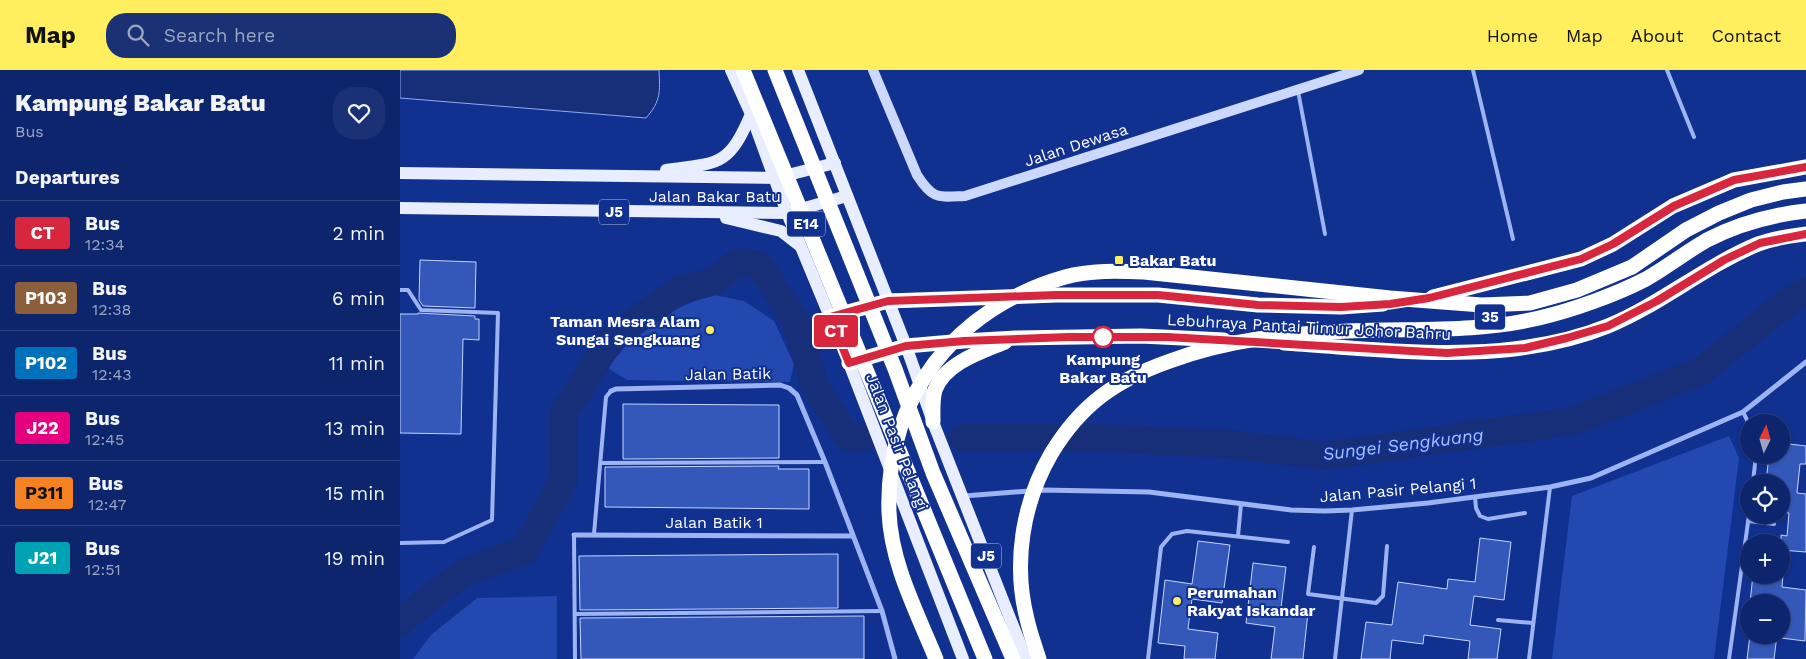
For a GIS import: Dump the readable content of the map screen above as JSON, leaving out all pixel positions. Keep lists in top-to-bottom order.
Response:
{
  "streets": {
    "highway": ["E14", "35", "Lebuhraya Pantai Timur Johor Bahru"],
    "main road": ["Jalan Bakar Batu", "J5", "Jalan Pasir Pelangi"],
    "street": [
      "Jalan Dewasa",
      "Jalan Batik",
      "Jalan Pasir Pelangi 1",
      "Jalan Batik 1"
    ]
  },
  "crossings": [
    ["Jalan Bakar Batu", "J5"],
    ["Jalan Bakar Batu", "Jalan Pasir Pelangi"],
    ["J5", "Lebuhraya Pantai Timur Johor Bahru"],
    ["J5", "Jalan Pasir Pelangi 1"],
    ["35", "Lebuhraya Pantai Timur Johor Bahru"],
    ["Lebuhraya Pantai Timur Johor Bahru", "Jalan Pasir Pelangi"],
    ["Jalan Batik", "Jalan Batik 1"]
  ],
  "water": ["Sungei Sengkuang"],
  "places": {
    "transit": ["Bakar Batu"],
    "other": ["Taman Mesra Alam Sungai Sengkuang", "Kampung Bakar Batu", "Perumahan Rakyat Iskandar"]
  },
  "lines": ["bus line CT"],
  "north": "top",
  "page": {
    "header": "Map",
    "search": "Search here",
    "nav": [
      "Home",
      "Map",
      "About",
      "Contact"
    ],
    "heading": [
      ["Kampung Bakar Batu", "Bus"],
      "Departures"
    ],
    "on_map": "CT",
    "list": [
      {
        "mark": "CT",
        "name": "Bus",
        "note": "12:34",
        "value": "2 min"
      },
      {
        "mark": "P103",
        "name": "Bus",
        "note": "12:38",
        "value": "6 min"
      },
      {
        "mark": "P102",
        "name": "Bus",
        "note": "12:43",
        "value": "11 min"
      },
      {
        "mark": "J22",
        "name": "Bus",
        "note": "12:45",
        "value": "13 min"
      },
      {
        "mark": "P311",
        "name": "Bus",
        "note": "12:47",
        "value": "15 min"
      },
      {
        "mark": "J21",
        "name": "Bus",
        "note": "12:51",
        "value": "19 min"
      }
    ],
    "map_buttons": ["+", "−"]
  }
}
